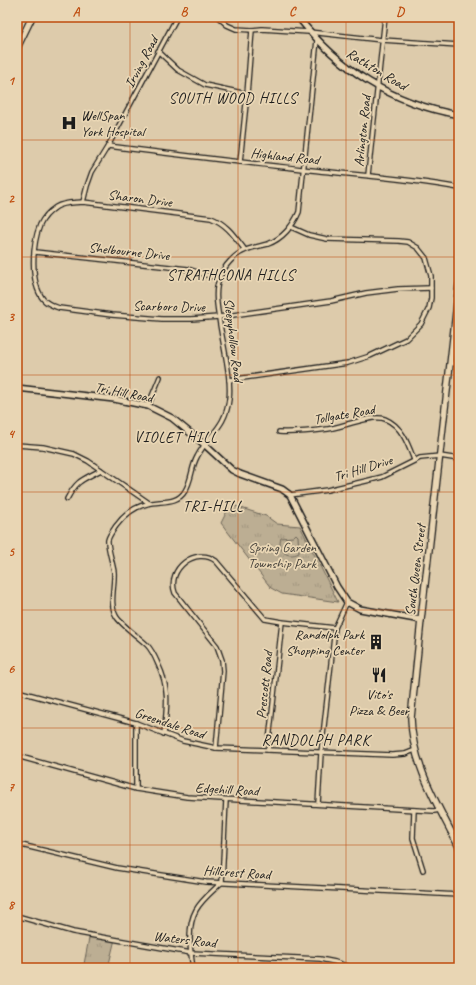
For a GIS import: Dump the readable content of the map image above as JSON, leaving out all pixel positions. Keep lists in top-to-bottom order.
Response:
{
  "streets": {
    "main road": ["South Queen Street"],
    "street": [
      "Irving Road",
      "Rathton Road",
      "Arlington Road",
      "Highland Road",
      "Sharon Drive",
      "Shelbourne Drive",
      "Scarboro Drive",
      "Sleepyhollow Road",
      "Tri Hill Road",
      "Tollgate Road",
      "Tri Hill Drive",
      "Prescott Road",
      "Greendale Road",
      "Edgehill Road",
      "Hillcrest Road",
      "Waters Road"
    ]
  },
  "crossings": [
    ["Irving Road", "Highland Road"],
    ["Irving Road", "Sharon Drive"],
    ["Rathton Road", "Arlington Road"],
    ["Rathton Road", "Sleepyhollow Road"],
    ["Arlington Road", "Highland Road"],
    ["Highland Road", "Sleepyhollow Road"],
    ["Sharon Drive", "Scarboro Drive"],
    ["Sharon Drive", "Sleepyhollow Road"],
    ["Shelbourne Drive", "Scarboro Drive"],
    ["Shelbourne Drive", "Sleepyhollow Road"],
    ["Scarboro Drive", "Sleepyhollow Road"],
    ["Sleepyhollow Road", "Tri Hill Road"],
    ["Sleepyhollow Road", "Greendale Road"],
    ["Tri Hill Road", "Tri Hill Drive"],
    ["Tollgate Road", "Tri Hill Drive"],
    ["Tri Hill Drive", "South Queen Street"],
    ["South Queen Street", "Greendale Road"],
    ["South Queen Street", "Edgehill Road"],
    ["Prescott Road", "Greendale Road"]
  ],
  "districts": [
    "SOUTH WOOD HILLS",
    "STRATHCONA HILLS",
    "VIOLET HILL",
    "TRI-HILL",
    "RANDOLPH PARK"
  ],
  "parks": ["Spring Garden Township Park"],
  "places": {
    "hospital": ["WellSpan York Hospital"],
    "building": ["Randolph Park Shopping Center"],
    "restaurant": ["Vito's Pizza & Beer"]
  },
  "grid": {
    "columns": [
      "A",
      "B",
      "C",
      "D"
    ],
    "rows": [
      "1",
      "2",
      "3",
      "4",
      "5",
      "6",
      "7",
      "8"
    ]
  }
}
